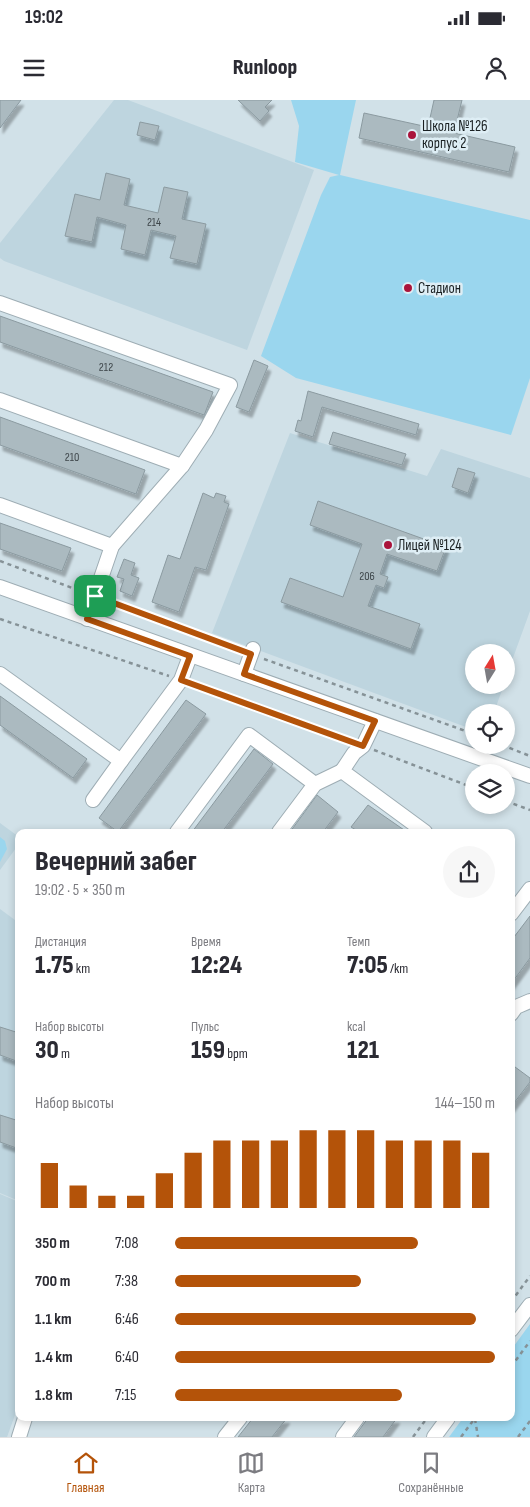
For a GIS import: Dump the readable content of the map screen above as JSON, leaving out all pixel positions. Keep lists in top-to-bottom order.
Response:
{
  "places": ["Школа №126 корпус 2", "Стадион", "Лицей №124"],
  "house_numbers": [
    "214",
    "212",
    "210",
    "206"
  ],
  "north": "top",
  "page": {
    "status": "19:02",
    "header": "Runloop",
    "heading": ["Вечерний забег", "19:02 · 5 × 350 m"],
    "stats": [
      ["Дистанция", "1.75 km"],
      ["Время", "12:24"],
      ["Темп", "7:05 /km"],
      ["Набор высоты", "30 m"],
      ["Пульс", "159 bpm"],
      ["kcal", "121"]
    ],
    "chart": ["Набор высоты", "144–150 m"],
    "list": [
      {
        "name": "350 m",
        "note": "7:08"
      },
      {
        "name": "700 m",
        "note": "7:38"
      },
      {
        "name": "1.1 km",
        "note": "6:46"
      },
      {
        "name": "1.4 km",
        "note": "6:40"
      },
      {
        "name": "1.8 km",
        "note": "7:15"
      }
    ],
    "tabs": ["Главная", "Карта", "Сохранённые"]
  }
}
